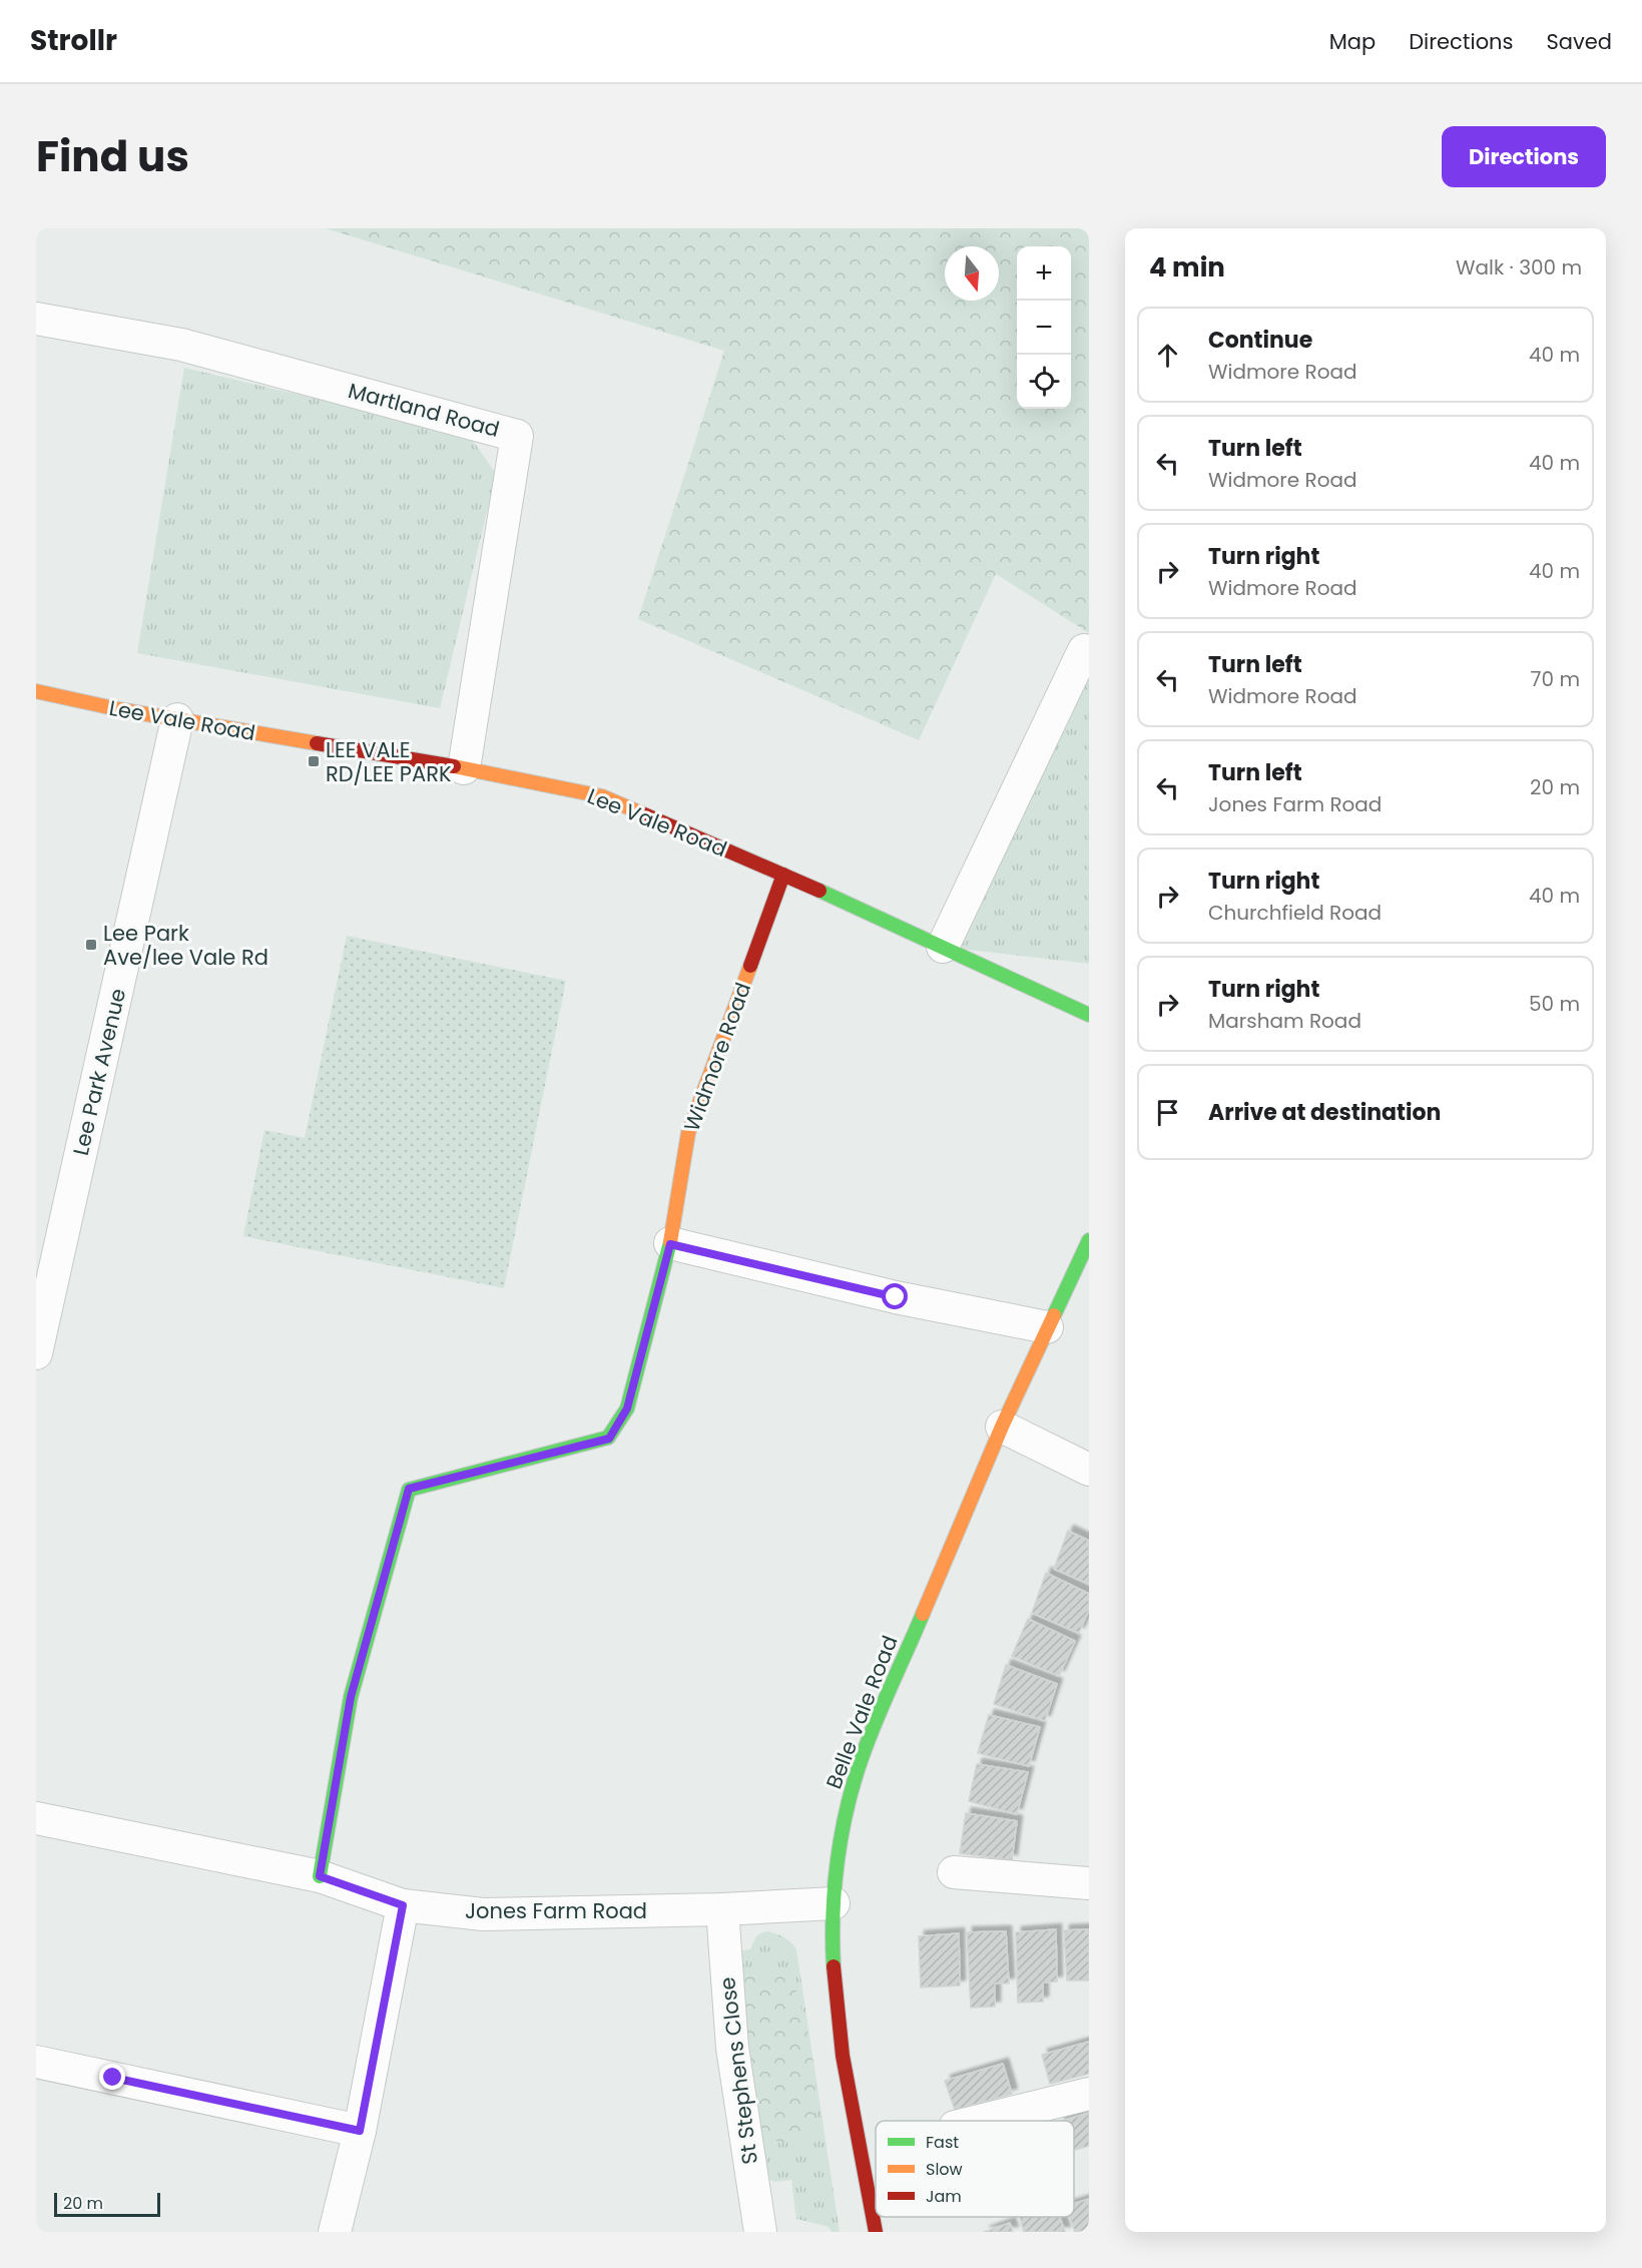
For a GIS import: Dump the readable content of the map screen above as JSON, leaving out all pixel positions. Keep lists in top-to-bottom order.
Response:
{
  "streets": {
    "street": [
      "Martland Road",
      "Lee Vale Road",
      "Widmore Road",
      "Lee Park Avenue",
      "Belle Vale Road",
      "Jones Farm Road",
      "St Stephens Close"
    ]
  },
  "crossings": [
    ["Martland Road", "Lee Vale Road"],
    ["Lee Vale Road", "Widmore Road"],
    ["Lee Vale Road", "Lee Park Avenue"],
    ["Widmore Road", "Jones Farm Road"],
    ["Belle Vale Road", "Jones Farm Road"],
    ["Jones Farm Road", "St Stephens Close"]
  ],
  "places": {
    "transit": ["LEE VALE RD/LEE PARK", "Lee Park Ave/lee Vale Rd"]
  },
  "legend": ["Fast", "Slow", "Jam"],
  "scale_bar": "20 m",
  "north": "bottom",
  "page": {
    "header": "Strollr",
    "nav": ["Map", "Directions", "Saved"],
    "title": "Find us",
    "buttons": "Directions",
    "heading": ["4 min", "Walk · 300 m"],
    "map_buttons": ["+", "−"],
    "list": [
      ["Continue", "Widmore Road", "40 m"],
      ["Turn left", "Widmore Road", "40 m"],
      ["Turn right", "Widmore Road", "40 m"],
      ["Turn left", "Widmore Road", "70 m"],
      ["Turn left", "Jones Farm Road", "20 m"],
      ["Turn right", "Churchfield Road", "40 m"],
      ["Turn right", "Marsham Road", "50 m"],
      "Arrive at destination"
    ],
    "scale": "20 m"
  }
}
